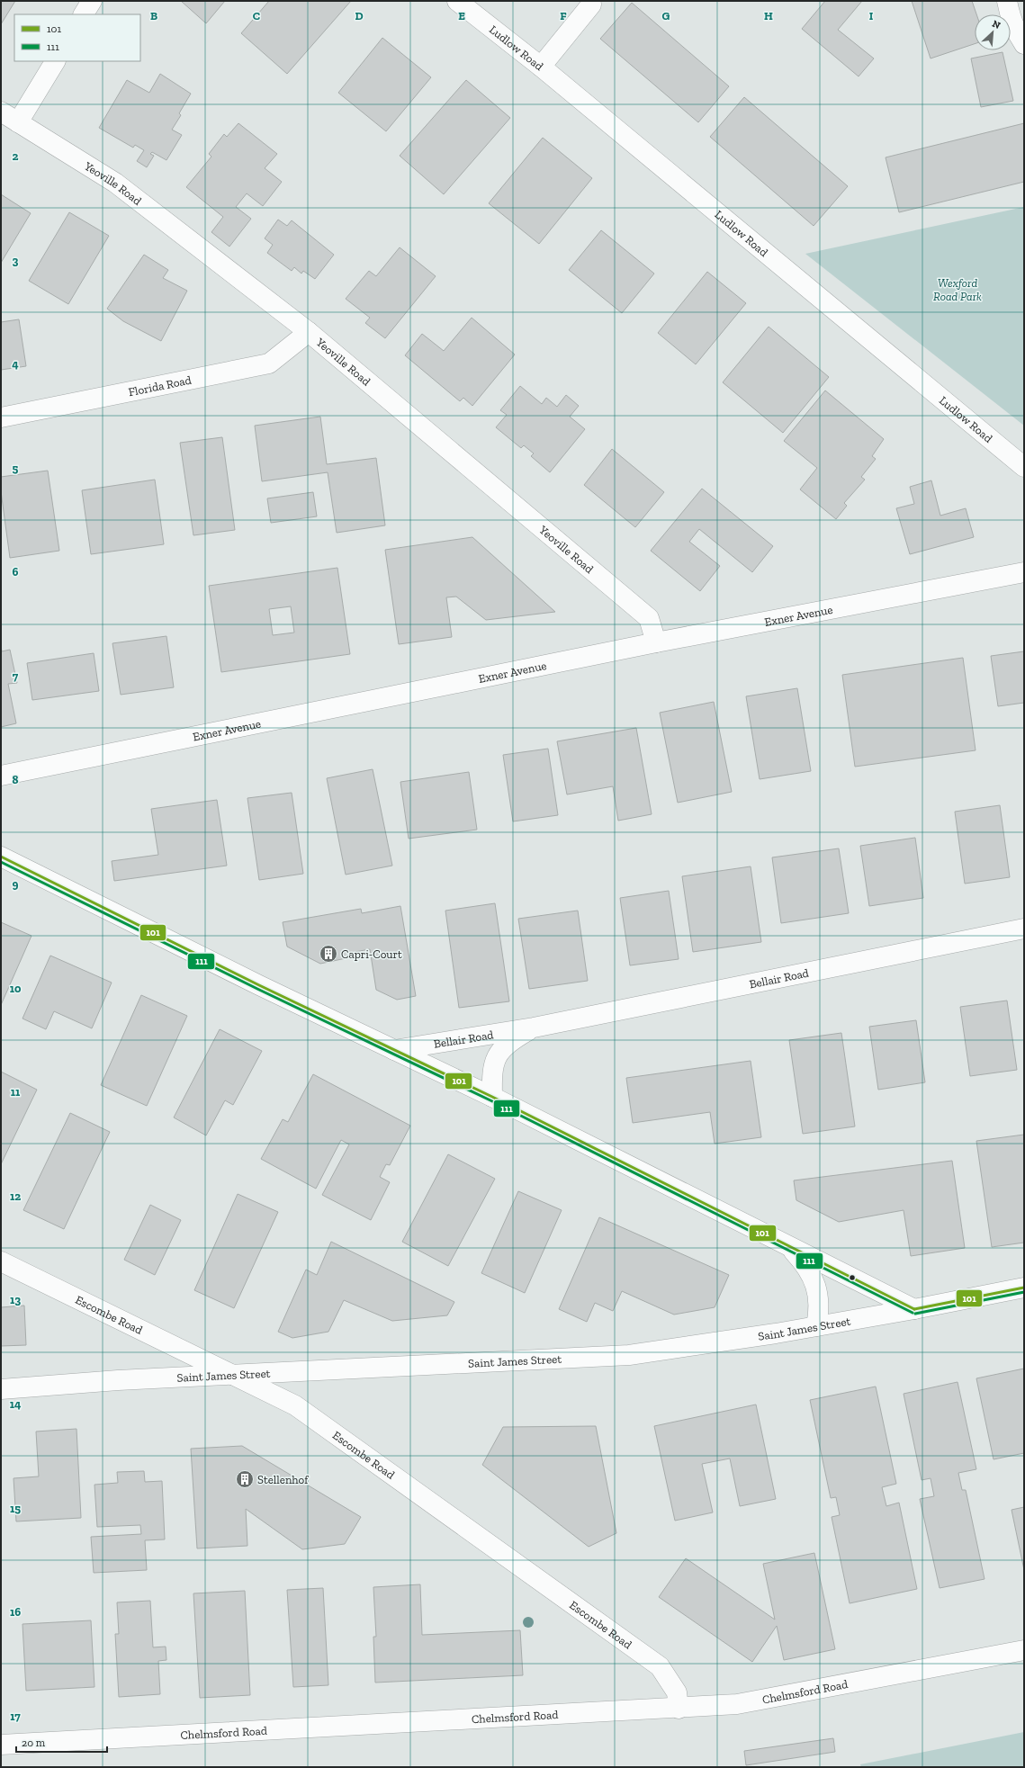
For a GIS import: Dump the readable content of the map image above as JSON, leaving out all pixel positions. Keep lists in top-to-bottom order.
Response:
{
  "streets": {
    "street": [
      "Ludlow Road",
      "Yeoville Road",
      "Florida Road",
      "Exner Avenue",
      "Bellair Road",
      "Escombe Road",
      "Saint James Street",
      "Chelmsford Road"
    ]
  },
  "crossings": [
    ["Yeoville Road", "Florida Road"],
    ["Yeoville Road", "Exner Avenue"],
    ["Escombe Road", "Saint James Street"],
    ["Escombe Road", "Chelmsford Road"]
  ],
  "parks": ["Wexford Road Park"],
  "places": {
    "building": ["Capri-Court", "Stellenhof"]
  },
  "lines": ["transit line 101", "transit line 111"],
  "legend": ["101", "111"],
  "scale_bar": "20 m",
  "north": "top right",
  "grid": {
    "columns": [
      "B",
      "C",
      "D",
      "E",
      "F",
      "G",
      "H",
      "I"
    ],
    "rows": [
      "2",
      "3",
      "4",
      "5",
      "6",
      "7",
      "8",
      "9",
      "10",
      "11",
      "12",
      "13",
      "14",
      "15",
      "16",
      "17"
    ]
  }
}
